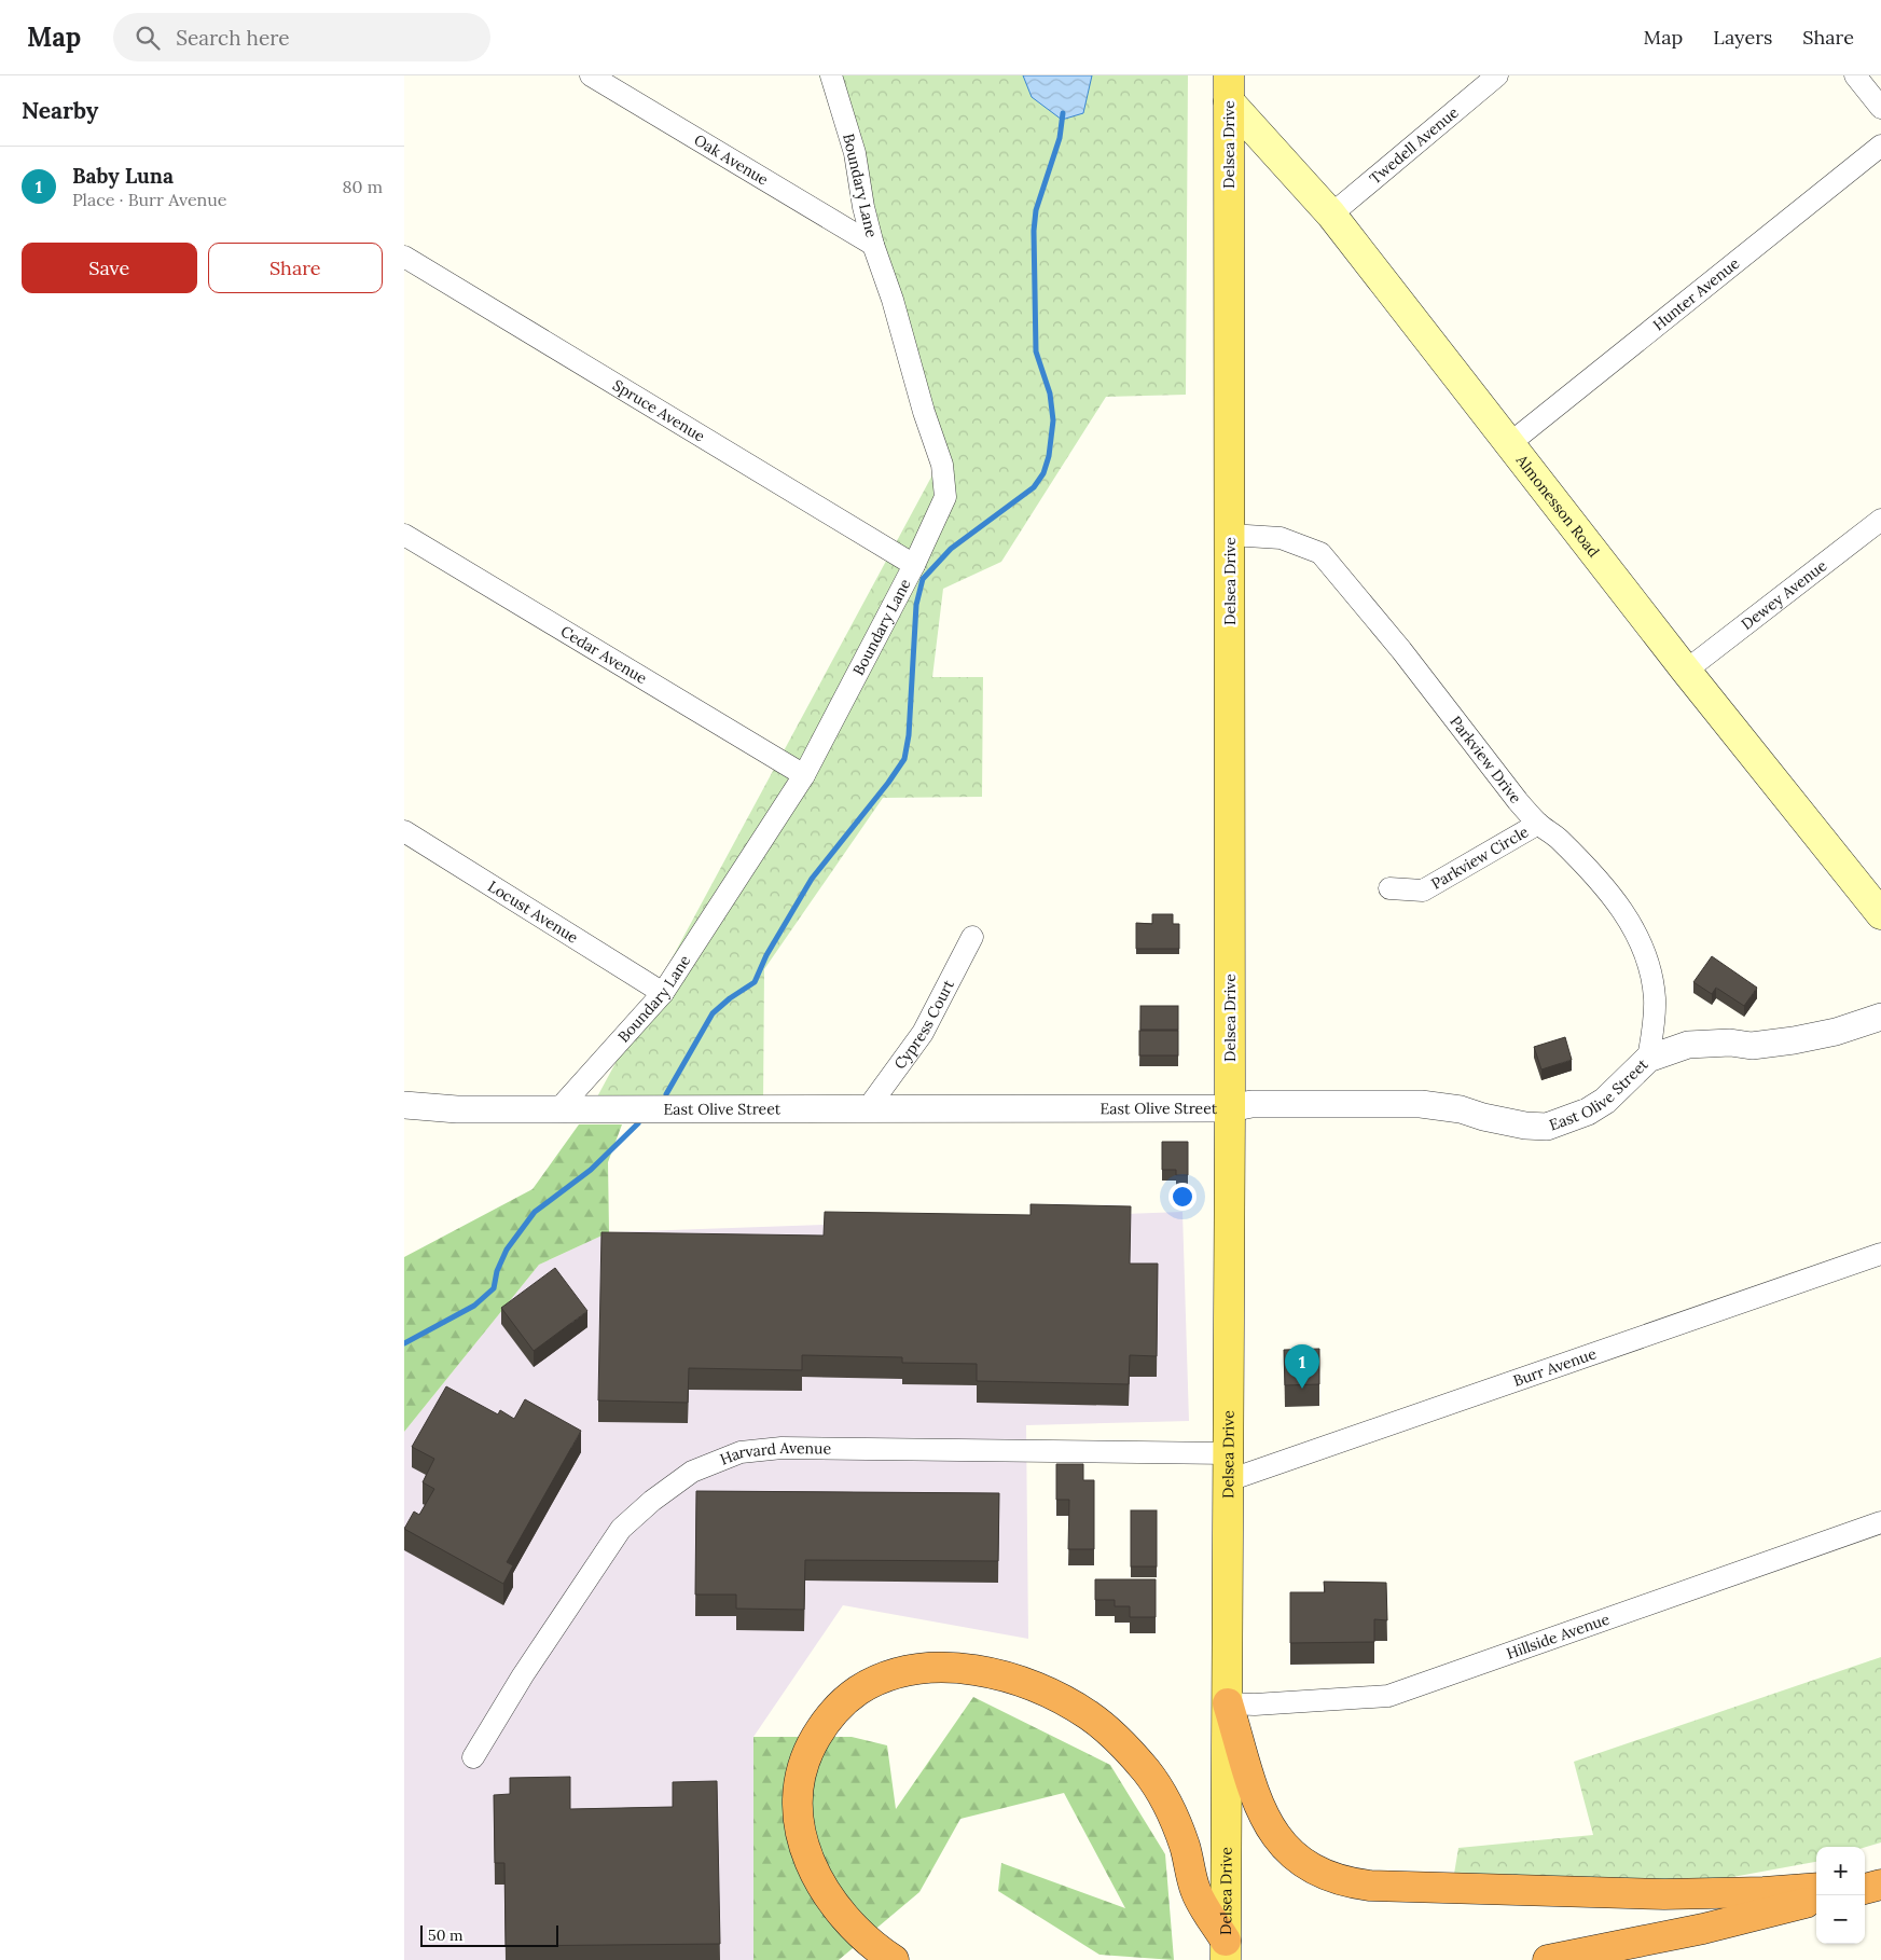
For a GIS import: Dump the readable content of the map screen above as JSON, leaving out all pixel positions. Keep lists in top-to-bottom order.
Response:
{
  "streets": {
    "main road": ["Delsea Drive", "Almonesson Road"],
    "street": [
      "Twedell Avenue",
      "Oak Avenue",
      "Boundary Lane",
      "Hunter Avenue",
      "Spruce Avenue",
      "Dewey Avenue",
      "Cedar Avenue",
      "Parkview Drive",
      "Parkview Circle",
      "Locust Avenue",
      "Cypress Court",
      "East Olive Street",
      "Burr Avenue",
      "Harvard Avenue",
      "Hillside Avenue"
    ]
  },
  "crossings": [
    ["Delsea Drive", "Almonesson Road"],
    ["Delsea Drive", "Parkview Drive"],
    ["Delsea Drive", "East Olive Street"],
    ["Delsea Drive", "Burr Avenue"],
    ["Delsea Drive", "Harvard Avenue"],
    ["Delsea Drive", "Hillside Avenue"],
    ["Twedell Avenue", "Almonesson Road"],
    ["Oak Avenue", "Boundary Lane"],
    ["Boundary Lane", "Spruce Avenue"],
    ["Boundary Lane", "Cedar Avenue"],
    ["Boundary Lane", "Locust Avenue"],
    ["Boundary Lane", "East Olive Street"],
    ["Hunter Avenue", "Almonesson Road"],
    ["Almonesson Road", "Dewey Avenue"],
    ["Parkview Drive", "Parkview Circle"],
    ["Parkview Drive", "East Olive Street"],
    ["Cypress Court", "East Olive Street"],
    ["Burr Avenue", "Harvard Avenue"]
  ],
  "scale_bar": "50 m",
  "page": {
    "header": "Map",
    "search": "Search here",
    "nav": ["Map", "Layers", "Share"],
    "heading": "Nearby",
    "list": [
      {
        "mark": "1",
        "name": "Baby Luna",
        "note": "Place · Burr Avenue",
        "value": "80 m"
      }
    ],
    "buttons": ["Save", "Share"],
    "pins": "1",
    "map_buttons": ["+", "−"],
    "scale": "50 m"
  }
}
